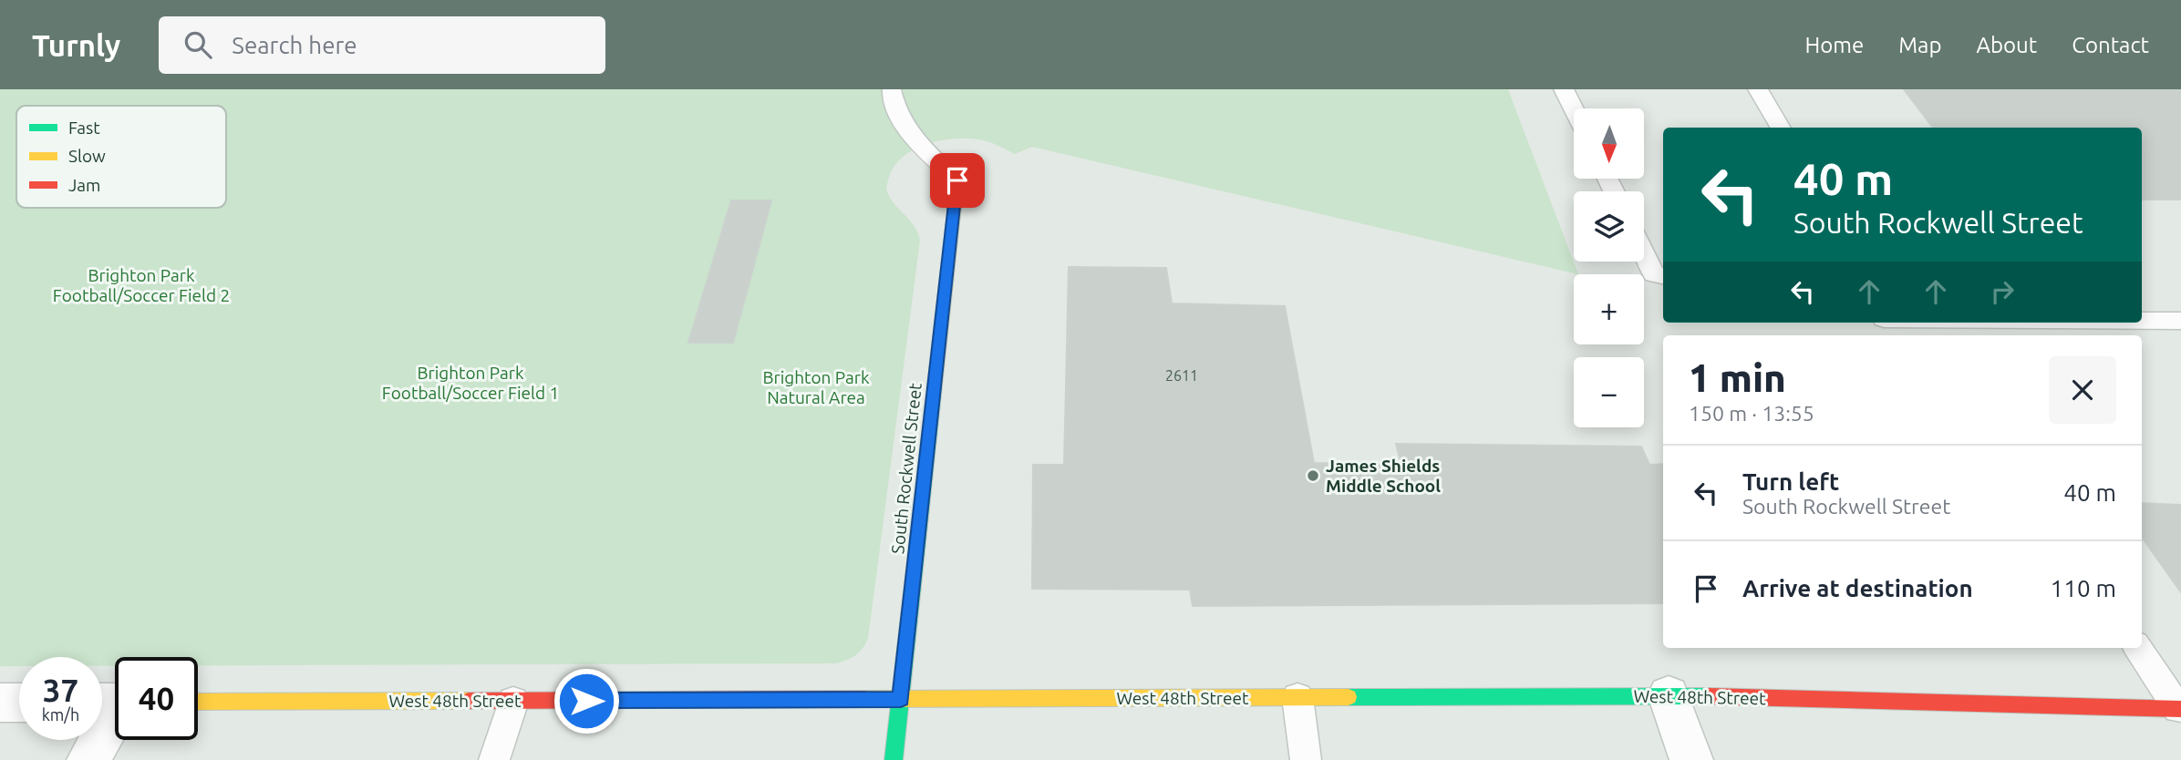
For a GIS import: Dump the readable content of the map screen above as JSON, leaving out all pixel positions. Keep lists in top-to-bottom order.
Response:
{
  "streets": {
    "street": ["South Rockwell Street", "West 48th Street"]
  },
  "crossings": [
    ["South Rockwell Street", "West 48th Street"]
  ],
  "parks": ["Brighton Park Football/Soccer Field 2", "Brighton Park Football/Soccer Field 1", "Brighton Park Natural Area"],
  "places": ["James Shields Middle School"],
  "house_numbers": ["2611"],
  "legend": ["Fast", "Slow", "Jam"],
  "north": "bottom",
  "page": {
    "header": "Turnly",
    "search": "Search here",
    "nav": [
      "Home",
      "Map",
      "About",
      "Contact"
    ],
    "map_buttons": ["+", "−"],
    "turn": ["40 m", "South Rockwell Street"],
    "heading": ["1 min", "150 m · 13:55"],
    "list": [
      {
        "name": "Turn left",
        "note": "South Rockwell Street",
        "value": "40 m"
      },
      {
        "name": "Arrive at destination",
        "value": "110 m"
      }
    ],
    "speed": "37 km/h",
    "limit": "40"
  }
}
